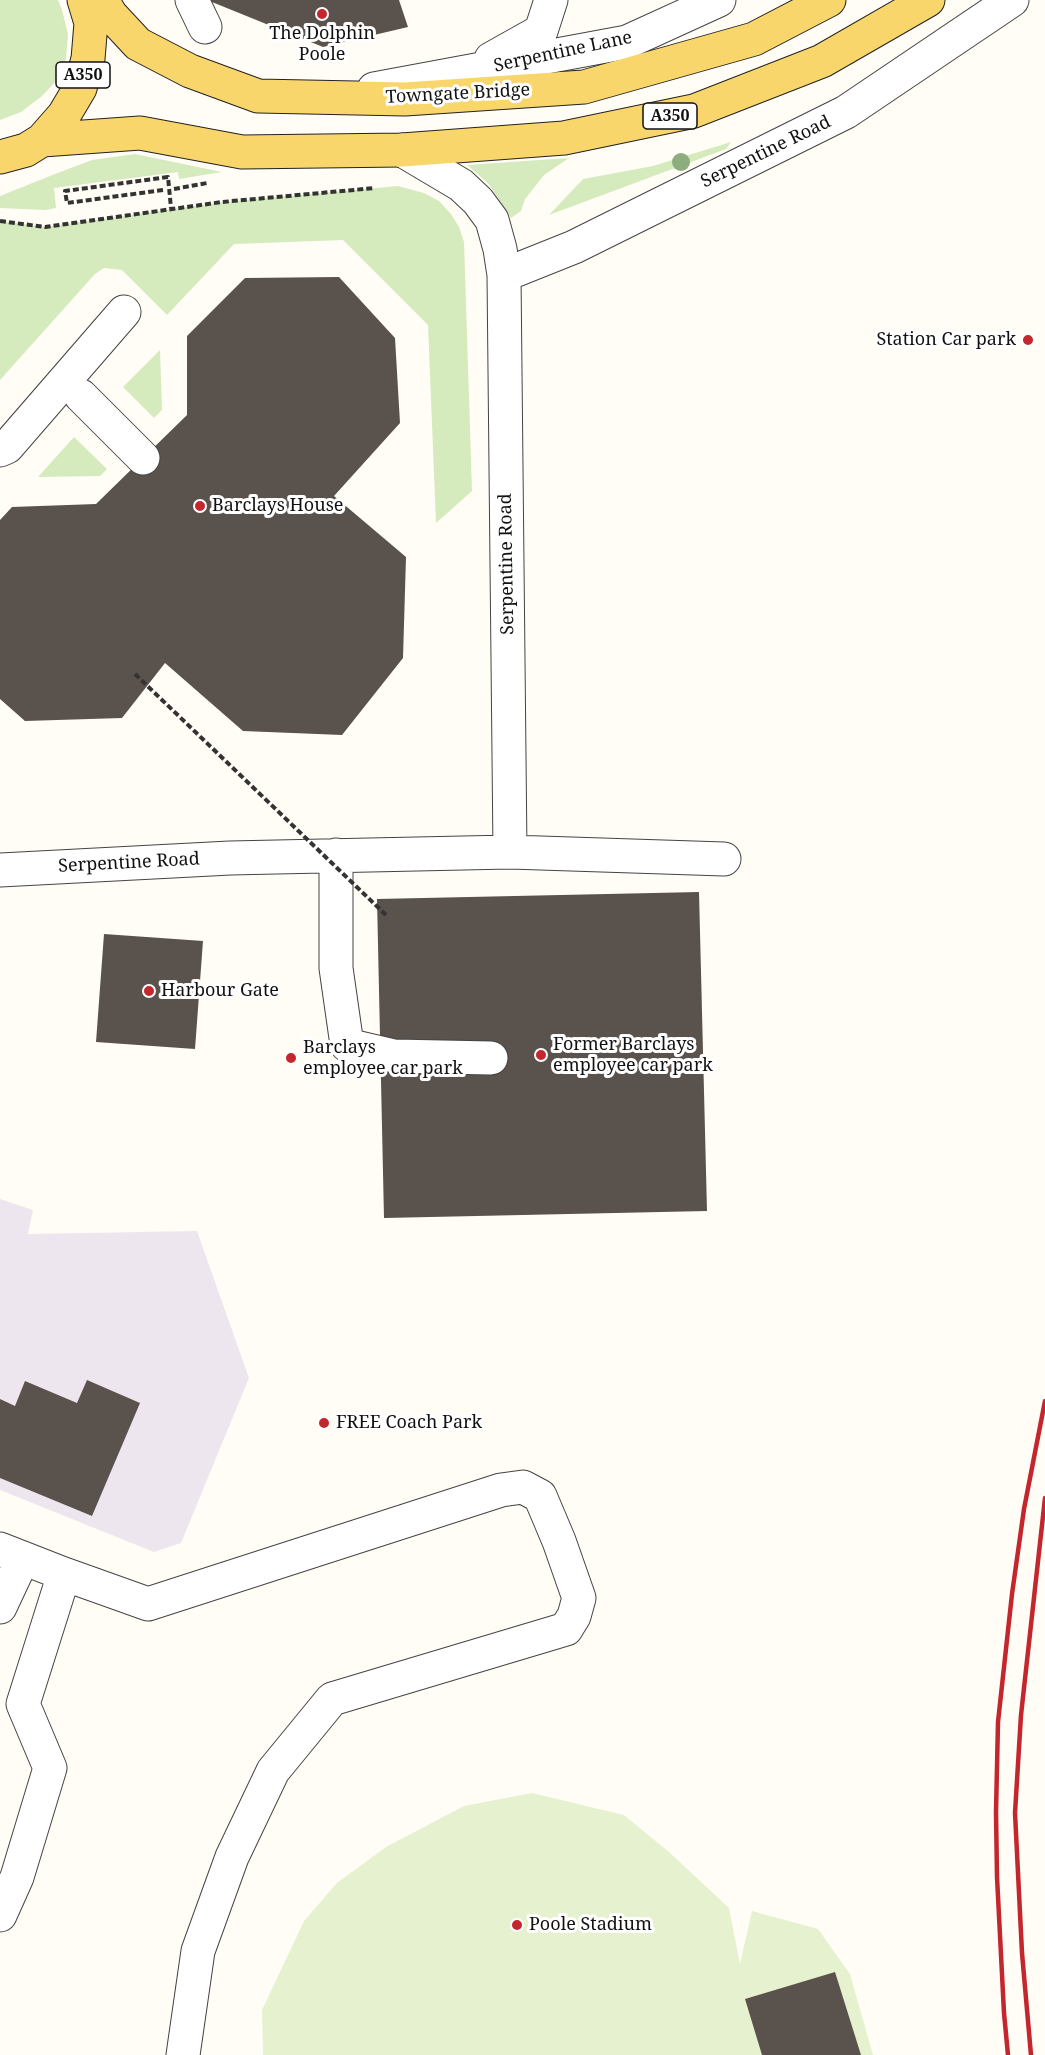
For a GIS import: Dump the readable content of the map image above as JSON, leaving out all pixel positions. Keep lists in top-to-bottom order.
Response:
{
  "streets": {
    "main road": ["A350", "Towngate Bridge"],
    "street": ["Serpentine Lane", "Serpentine Road"]
  },
  "crossings": [
    ["Serpentine Lane", "Towngate Bridge"],
    ["A350", "Serpentine Road"]
  ],
  "places": [
    "The Dolphin Poole",
    "Station Car park",
    "Barclays House",
    "Harbour Gate",
    "Former Barclays employee car park",
    "Barclays employee car park",
    "FREE Coach Park",
    "Poole Stadium"
  ]
}
